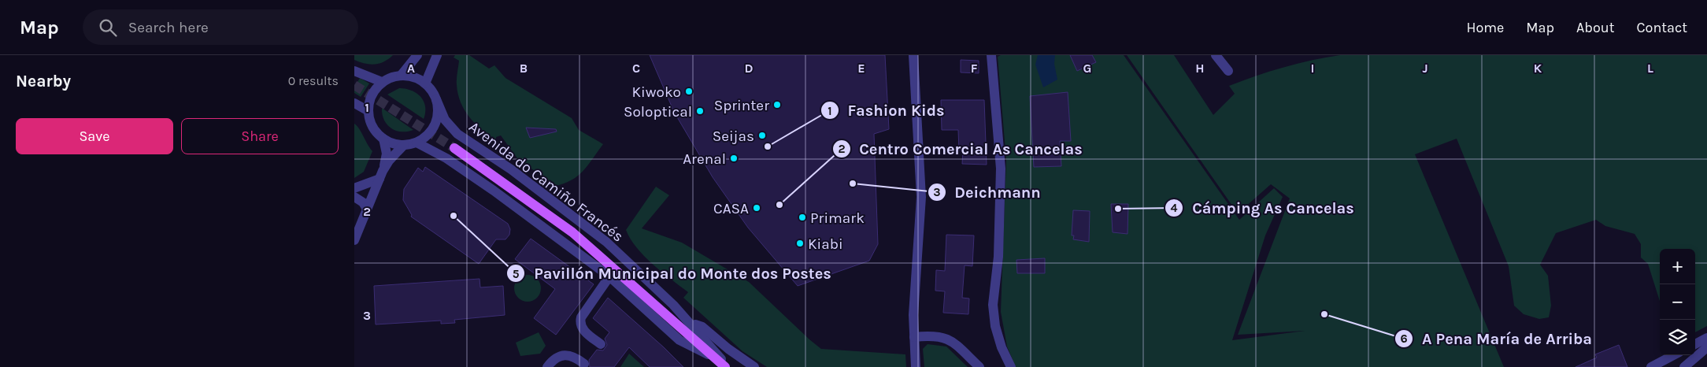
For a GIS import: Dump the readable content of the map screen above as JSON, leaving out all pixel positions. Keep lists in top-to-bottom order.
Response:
{
  "streets": {
    "main road": ["Avenida do Camiño Francés"]
  },
  "places": [
    "Kiwoko",
    "Sprinter",
    "Soloptical",
    "Seijas",
    "Fashion Kids",
    "Arenal",
    "Deichmann",
    "Centro Comercial As Cancelas",
    "CASA",
    "Cámping As Cancelas",
    "Pavillón Municipal do Monte dos Postes",
    "Primark",
    "Kiabi",
    "A Pena María de Arriba"
  ],
  "page": {
    "header": "Map",
    "search": "Search here",
    "nav": [
      "Home",
      "Map",
      "About",
      "Contact"
    ],
    "heading": ["Nearby", "0 results"],
    "buttons": ["Save", "Share"],
    "map_buttons": ["+", "−"]
  },
  "grid": {
    "columns": [
      "A",
      "B",
      "C",
      "D",
      "E",
      "F",
      "G",
      "H",
      "I",
      "J",
      "K",
      "L"
    ],
    "rows": ["1", "2", "3"]
  }
}
